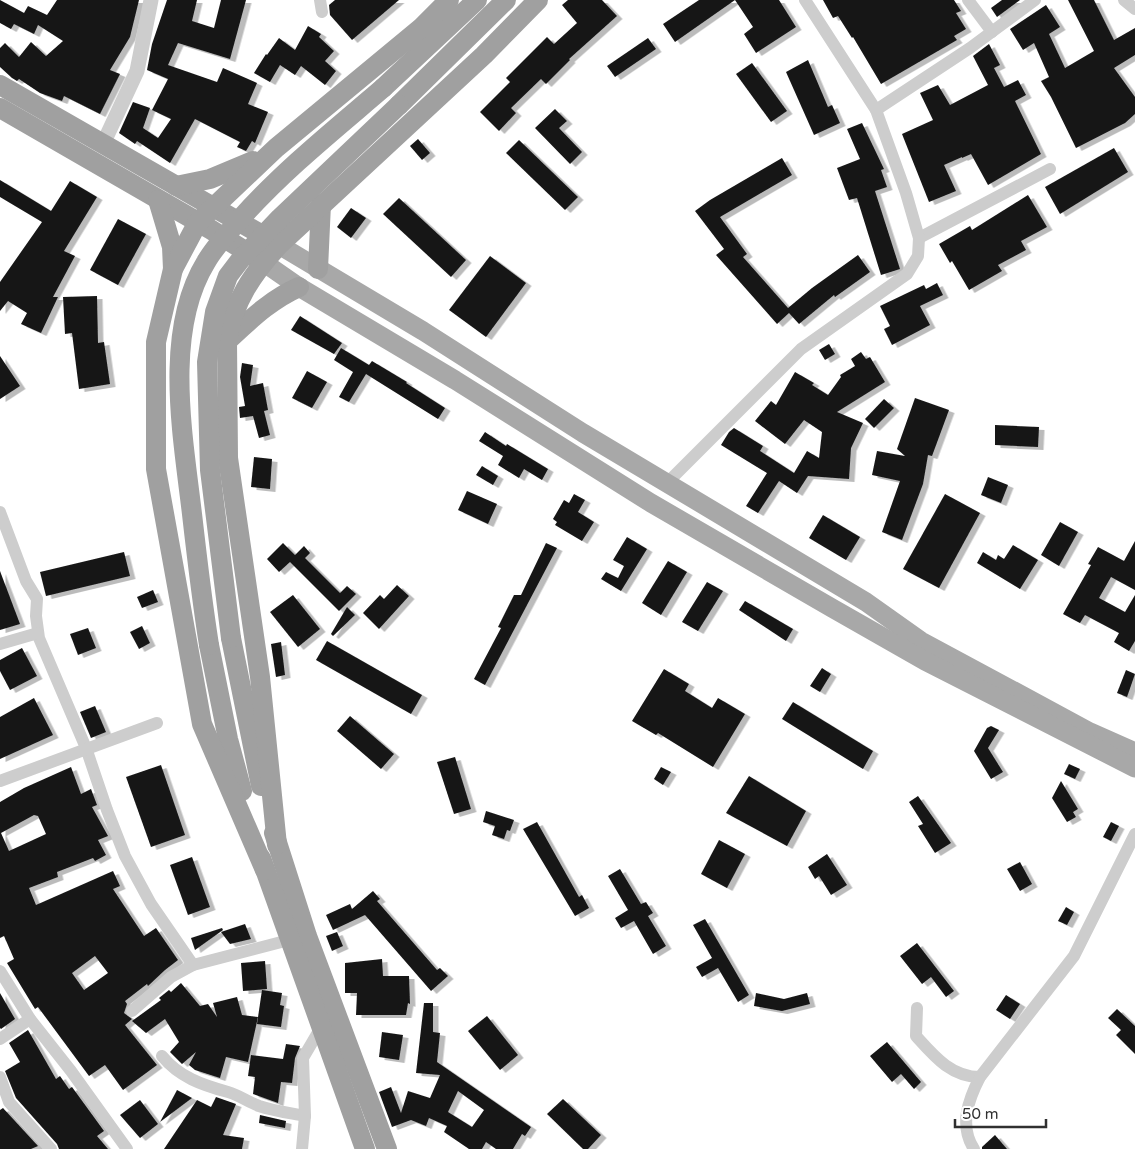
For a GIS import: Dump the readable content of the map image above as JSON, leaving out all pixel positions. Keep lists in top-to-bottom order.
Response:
{
  "scale_bar": "50 m"
}
